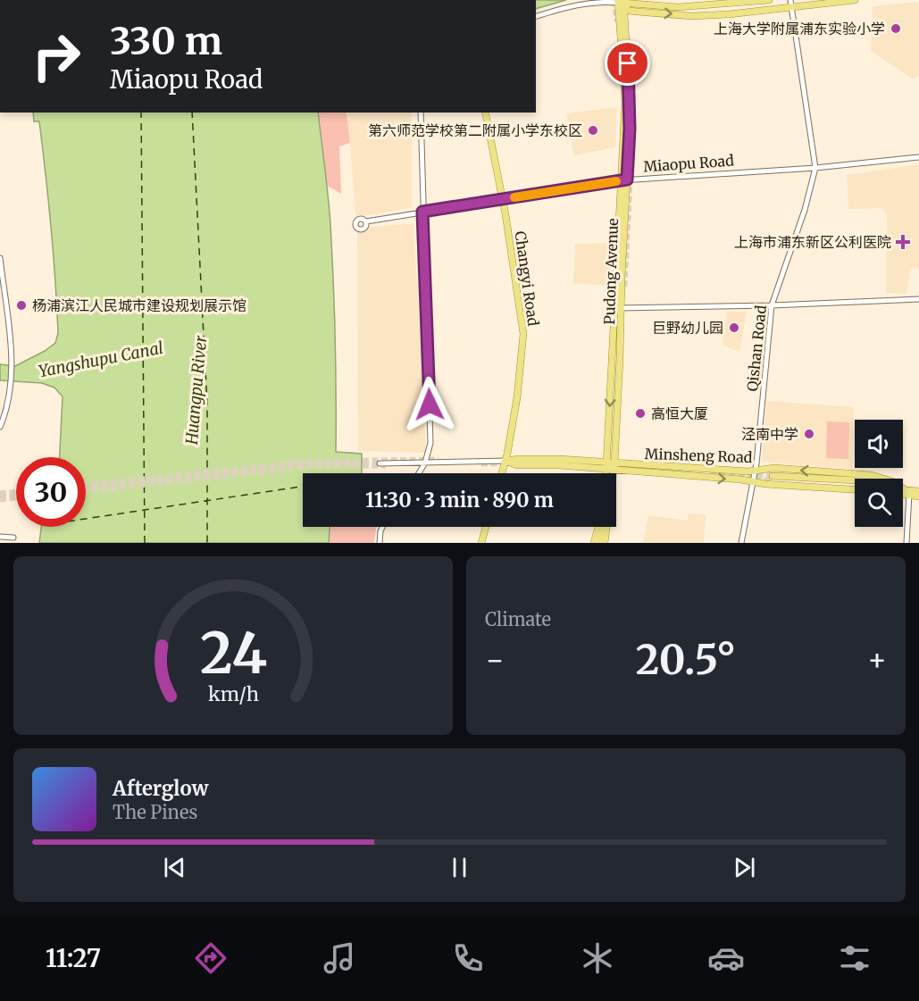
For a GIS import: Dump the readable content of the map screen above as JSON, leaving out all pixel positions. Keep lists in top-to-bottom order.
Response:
{
  "streets": {
    "main road": ["Pudong Avenue", "Changyi Road", "Minsheng Road"],
    "street": ["Miaopu Road", "Qishan Road"]
  },
  "crossings": [
    ["Miaopu Road", "Pudong Avenue"],
    ["Miaopu Road", "Changyi Road"],
    ["Miaopu Road", "Qishan Road"],
    ["Pudong Avenue", "Minsheng Road"],
    ["Changyi Road", "Minsheng Road"],
    ["Qishan Road", "Minsheng Road"]
  ],
  "water": ["Yangshupu Canal", "Huangpu River"],
  "places": {
    "other": [
      "上海大学附属浦东实验小学",
      "第六师范学校第二附属小学东校区",
      "杨浦滨江人民城市建设规划展示馆",
      "巨野幼儿园",
      "高恒大厦",
      "泾南中学"
    ],
    "health": ["上海市浦东新区公利医院"]
  },
  "page": {
    "turn": ["330 m", "Miaopu Road"],
    "limit": "30",
    "trip": "11:30 · 3 min · 890 m",
    "tile": "Climate",
    "heat": ["−", "20.5°", "+"],
    "song": ["Afterglow", "The Pines"],
    "tabs": "11:27",
    "gauge": ["24", "km/h"]
  }
}
